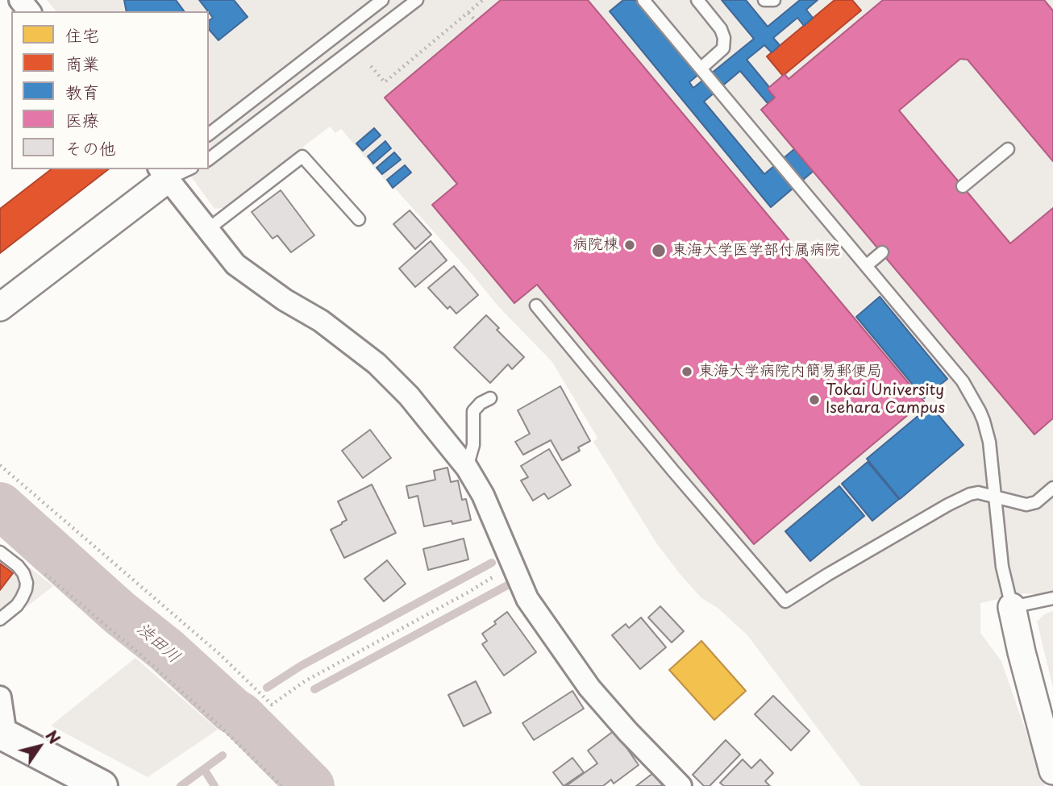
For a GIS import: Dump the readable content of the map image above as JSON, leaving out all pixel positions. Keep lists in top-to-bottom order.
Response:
{
  "water": ["渋田川"],
  "places": [
    "病院棟",
    "東海大学医学部付属病院",
    "東海大学病院内簡易郵便局",
    "Tokai University Isehara Campus"
  ],
  "legend": [
    "住宅",
    "商業",
    "教育",
    "医療",
    "その他"
  ],
  "north": "top right"
}
